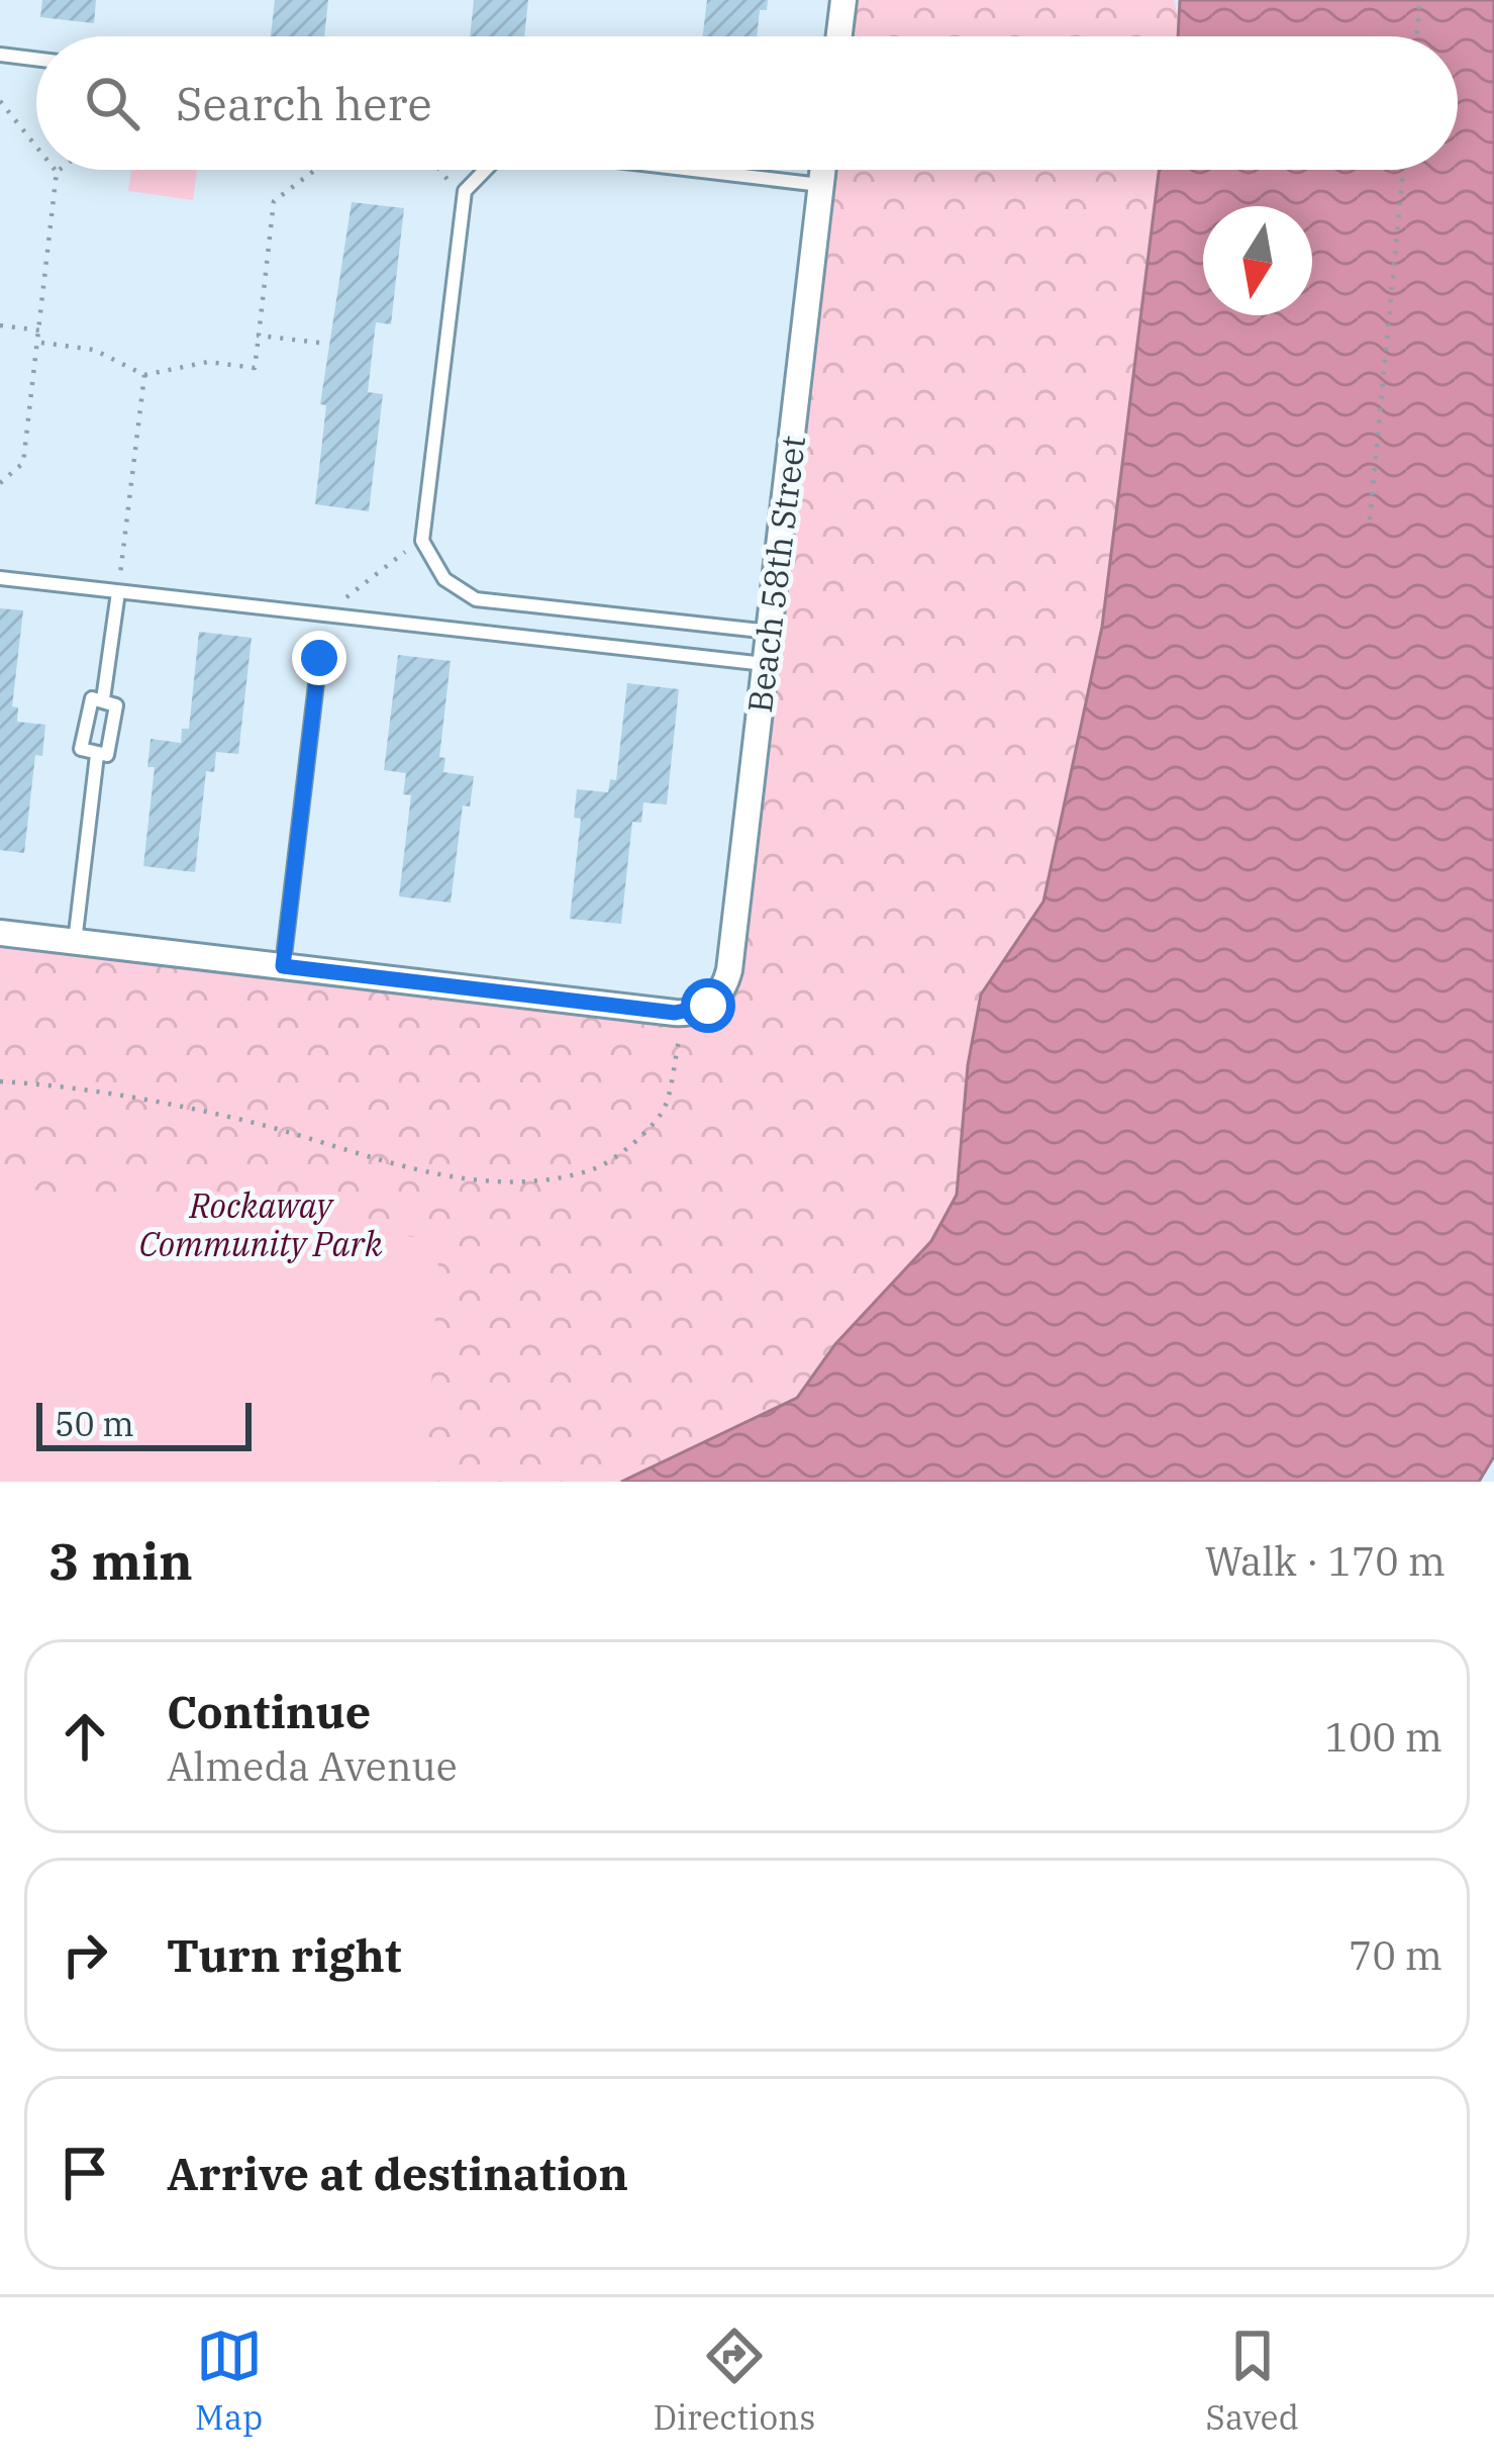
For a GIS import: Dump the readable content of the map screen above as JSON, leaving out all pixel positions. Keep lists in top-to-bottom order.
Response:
{
  "streets": {
    "street": ["Beach 58th Street"]
  },
  "parks": ["Rockaway Community Park"],
  "scale_bar": "50 m",
  "north": "bottom",
  "page": {
    "search": "Search here",
    "scale": "50 m",
    "heading": ["3 min", "Walk · 170 m"],
    "list": [
      ["Continue", "Almeda Avenue", "100 m"],
      ["Turn right", "70 m"],
      "Arrive at destination"
    ],
    "nav": ["Map", "Directions", "Saved"]
  }
}
